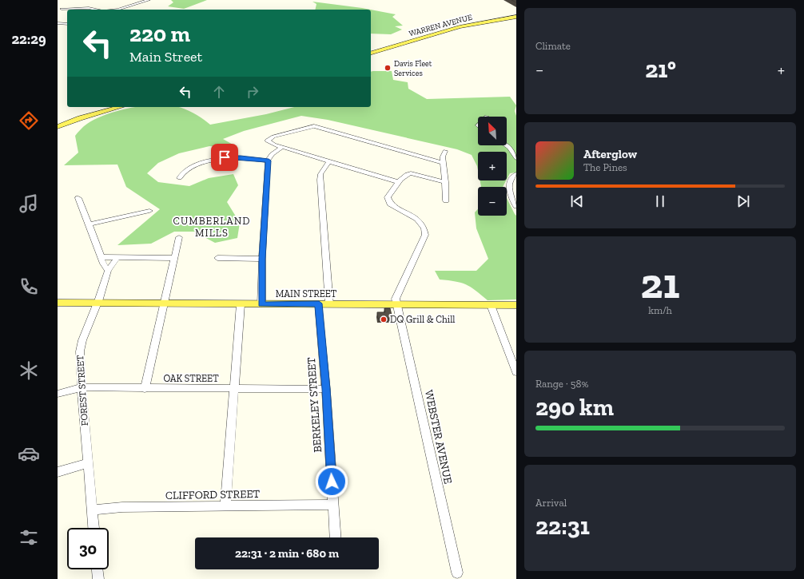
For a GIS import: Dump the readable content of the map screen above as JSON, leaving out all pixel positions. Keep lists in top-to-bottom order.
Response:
{
  "streets": {
    "main road": ["WARREN AVENUE", "MAIN STREET"],
    "street": [
      "OAK STREET",
      "FOREST STREET",
      "BERKELEY STREET",
      "WEBSTER AVENUE",
      "CLIFFORD STREET"
    ]
  },
  "crossings": [
    ["MAIN STREET", "FOREST STREET"],
    ["MAIN STREET", "BERKELEY STREET"],
    ["MAIN STREET", "WEBSTER AVENUE"],
    ["OAK STREET", "FOREST STREET"],
    ["OAK STREET", "BERKELEY STREET"],
    ["FOREST STREET", "CLIFFORD STREET"],
    ["BERKELEY STREET", "CLIFFORD STREET"]
  ],
  "districts": ["CUMBERLAND MILLS"],
  "places": ["Davis Fleet Services", "DQ Grill & Chill"],
  "north": "top left",
  "page": {
    "tabs": "22:29",
    "tile": [
      "Climate",
      ["21", "km/h"],
      ["Range · 58%", "290 km"],
      ["Arrival", "22:31"]
    ],
    "turn": ["220 m", "Main Street"],
    "heat": ["−", "21°", "+"],
    "map_buttons": ["+", "−"],
    "song": ["Afterglow", "The Pines"],
    "limit": "30",
    "trip": "22:31 · 2 min · 680 m"
  }
}
